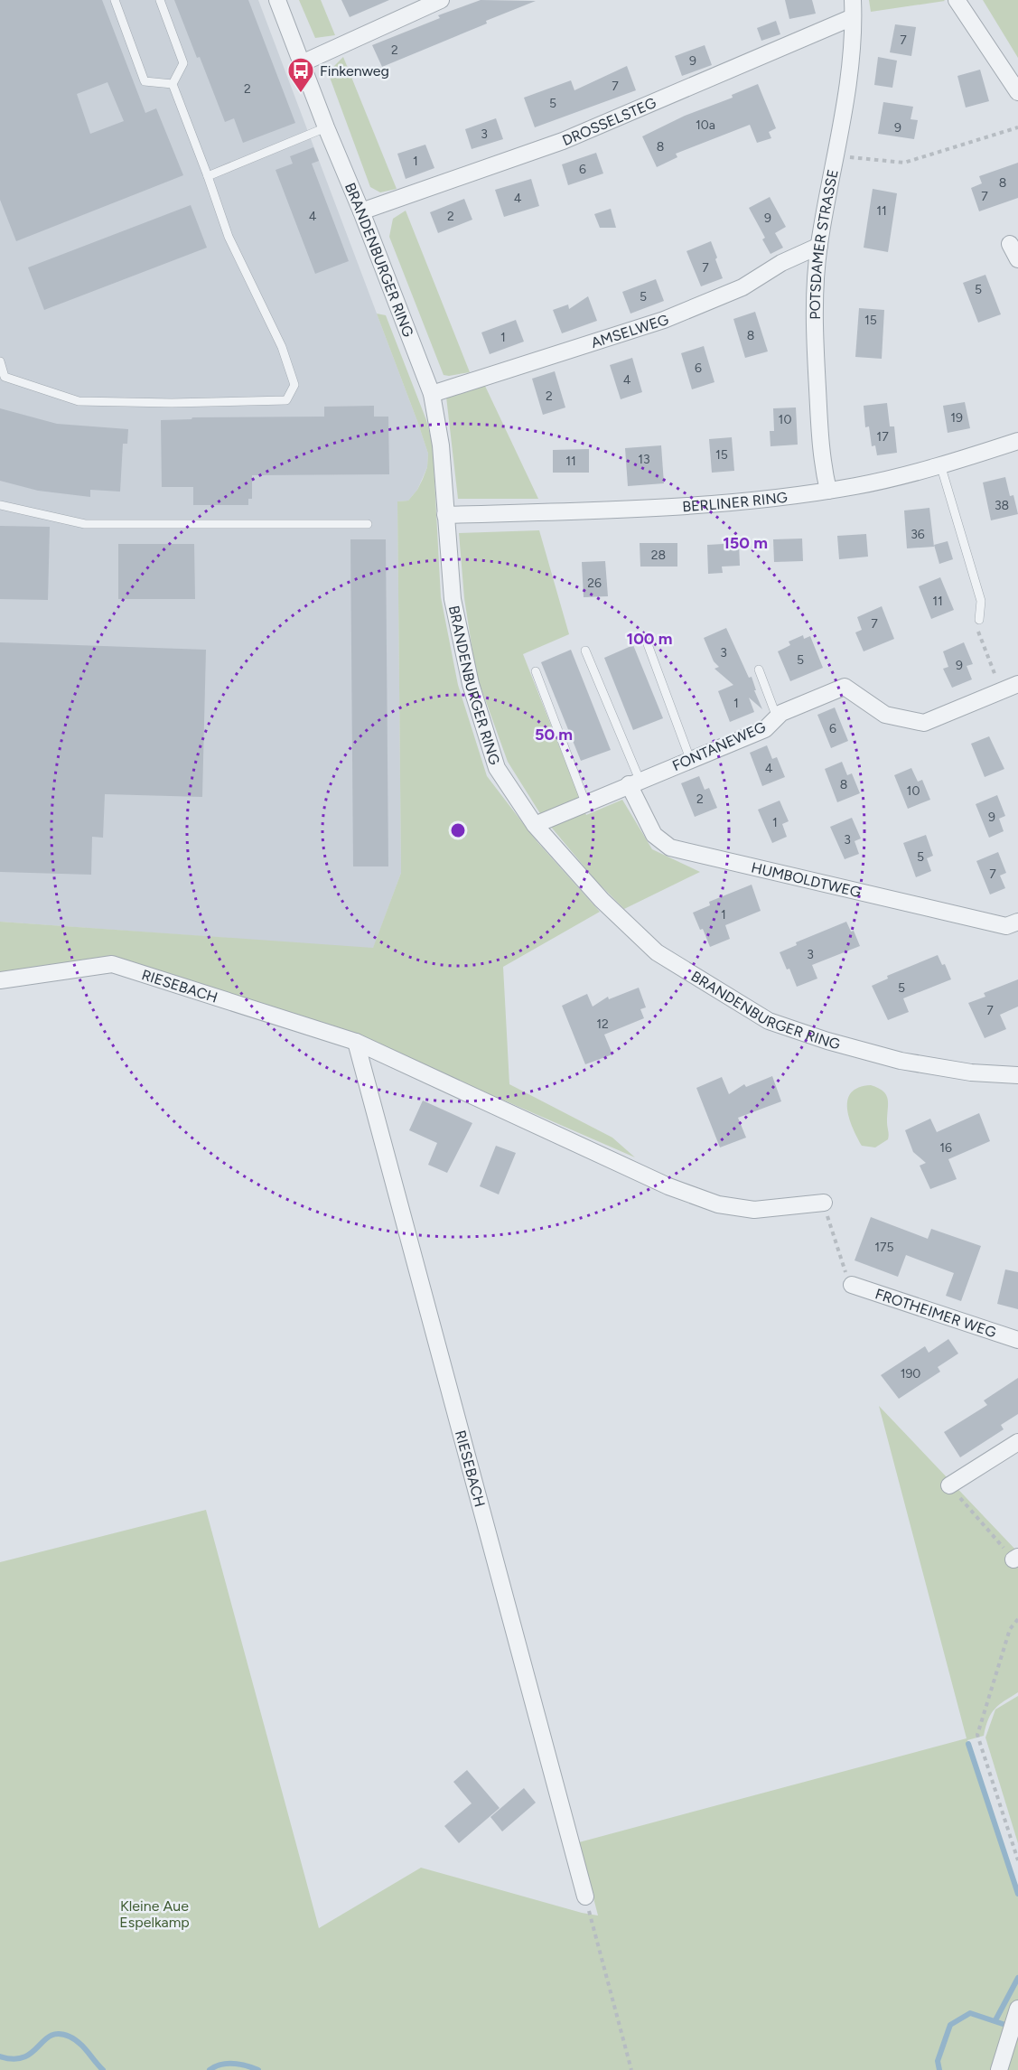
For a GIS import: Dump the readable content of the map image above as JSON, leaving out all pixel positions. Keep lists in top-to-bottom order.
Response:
{
  "streets": {
    "street": [
      "DROSSELSTEG",
      "POTSDAMER STRASSE",
      "BRANDENBURGER RING",
      "AMSELWEG",
      "BERLINER RING",
      "FONTANEWEG",
      "HUMBOLDTWEG",
      "RIESEBACH",
      "FROTHEIMER WEG"
    ]
  },
  "crossings": [
    ["DROSSELSTEG", "POTSDAMER STRASSE"],
    ["DROSSELSTEG", "BRANDENBURGER RING"],
    ["POTSDAMER STRASSE", "AMSELWEG"],
    ["POTSDAMER STRASSE", "BERLINER RING"],
    ["BRANDENBURGER RING", "AMSELWEG"],
    ["BRANDENBURGER RING", "BERLINER RING"],
    ["BRANDENBURGER RING", "FONTANEWEG"],
    ["FONTANEWEG", "HUMBOLDTWEG"]
  ],
  "parks": ["Kleine Aue Espelkamp"],
  "places": {
    "bus stop": ["Finkenweg"]
  },
  "house_numbers": [
    "7",
    "2",
    "9",
    "7",
    "2",
    "5",
    "10a",
    "9",
    "3",
    "8",
    "1",
    "6",
    "8",
    "7",
    "4",
    "11",
    "4",
    "2",
    "9",
    "7",
    "5",
    "5",
    "15",
    "8",
    "1",
    "6",
    "4",
    "2",
    "19",
    "10",
    "17",
    "15",
    "13",
    "11",
    "38",
    "36",
    "28",
    "26",
    "11",
    "7",
    "3",
    "5",
    "9",
    "1",
    "6",
    "4",
    "8",
    "10",
    "2",
    "9",
    "1",
    "3",
    "5",
    "7",
    "1",
    "3",
    "5",
    "7",
    "12",
    "16",
    "175",
    "190"
  ],
  "rings": ["150 m", "100 m", "50 m"]
}
